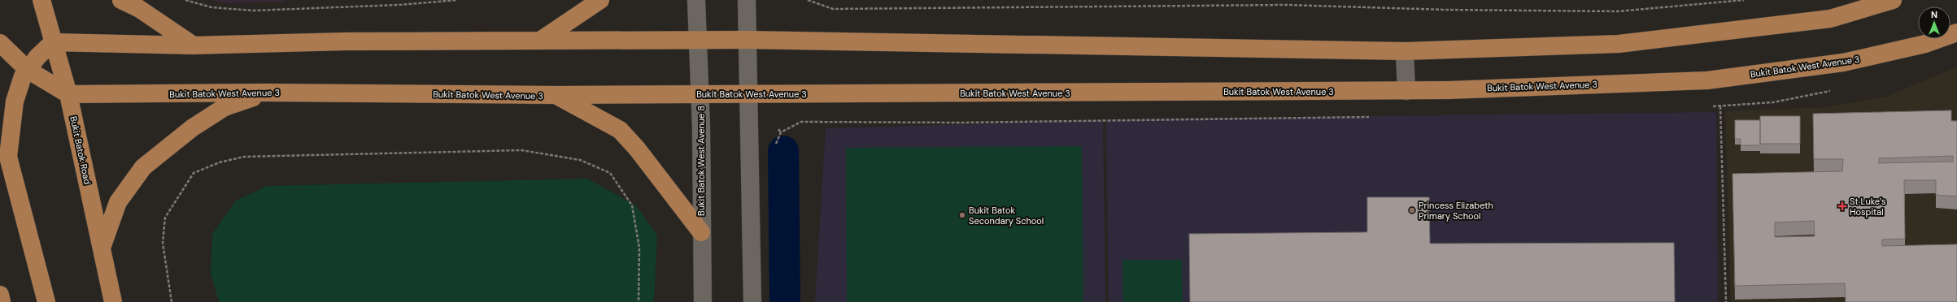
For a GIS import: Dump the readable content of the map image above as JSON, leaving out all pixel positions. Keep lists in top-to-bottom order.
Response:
{
  "streets": {
    "main road": ["Bukit Batok West Avenue 3", "Bukit Batok Road"],
    "street": ["Bukit Batok West Avenue 8"]
  },
  "crossings": [
    ["Bukit Batok West Avenue 3", "Bukit Batok Road"],
    ["Bukit Batok West Avenue 3", "Bukit Batok West Avenue 8"]
  ],
  "places": {
    "health": ["St Luke’s Hospital"],
    "other": ["Princess Elizabeth Primary School", "Bukit Batok Secondary School"]
  },
  "north": "top"
}
